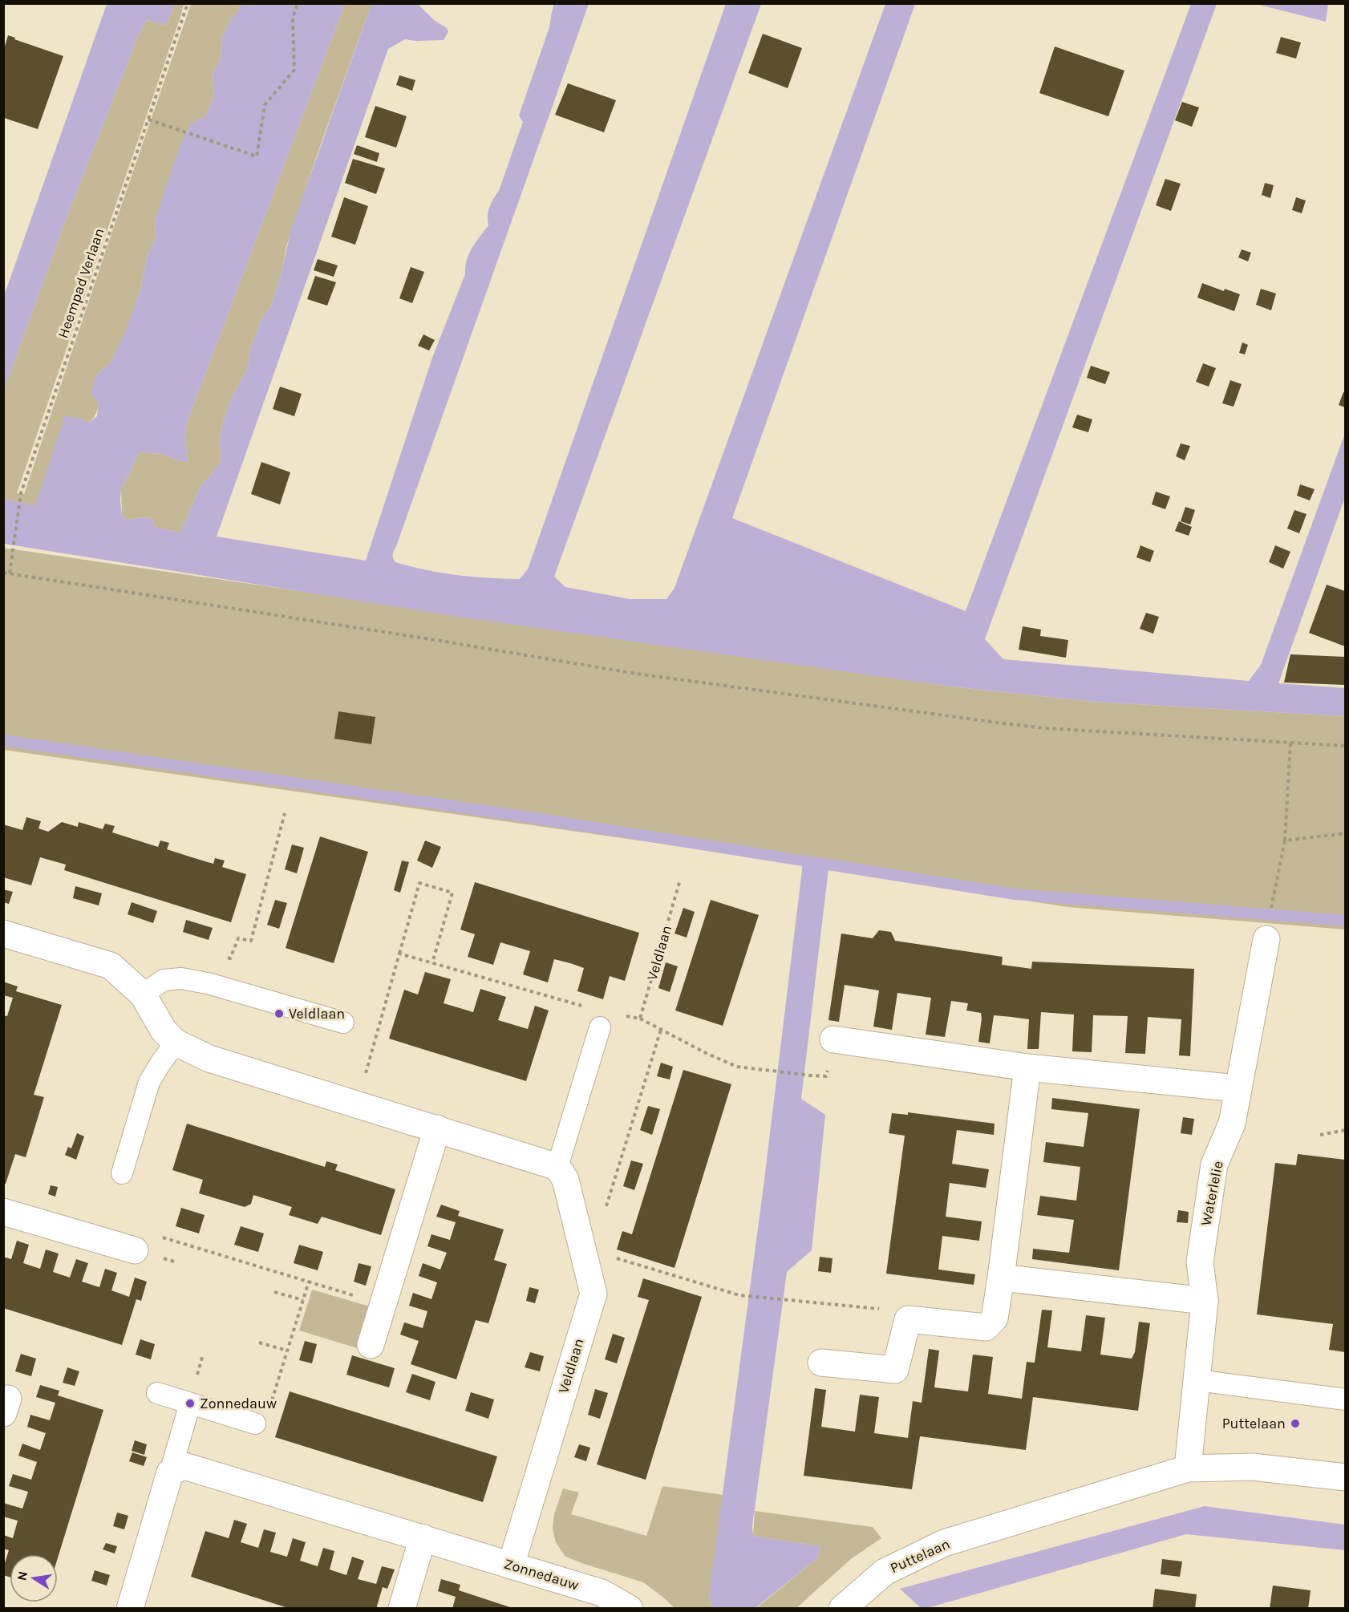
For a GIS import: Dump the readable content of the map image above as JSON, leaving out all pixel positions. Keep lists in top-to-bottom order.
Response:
{
  "streets": {
    "street": [
      "Veldlaan",
      "Waterlelie",
      "Puttelaan",
      "Zonnedauw"
    ],
    "path": ["Heempad Verlaan"]
  },
  "crossings": [
    ["Veldlaan", "Zonnedauw"],
    ["Waterlelie", "Puttelaan"]
  ],
  "places": ["Veldlaan", "Zonnedauw", "Puttelaan"],
  "north": "left"
}
